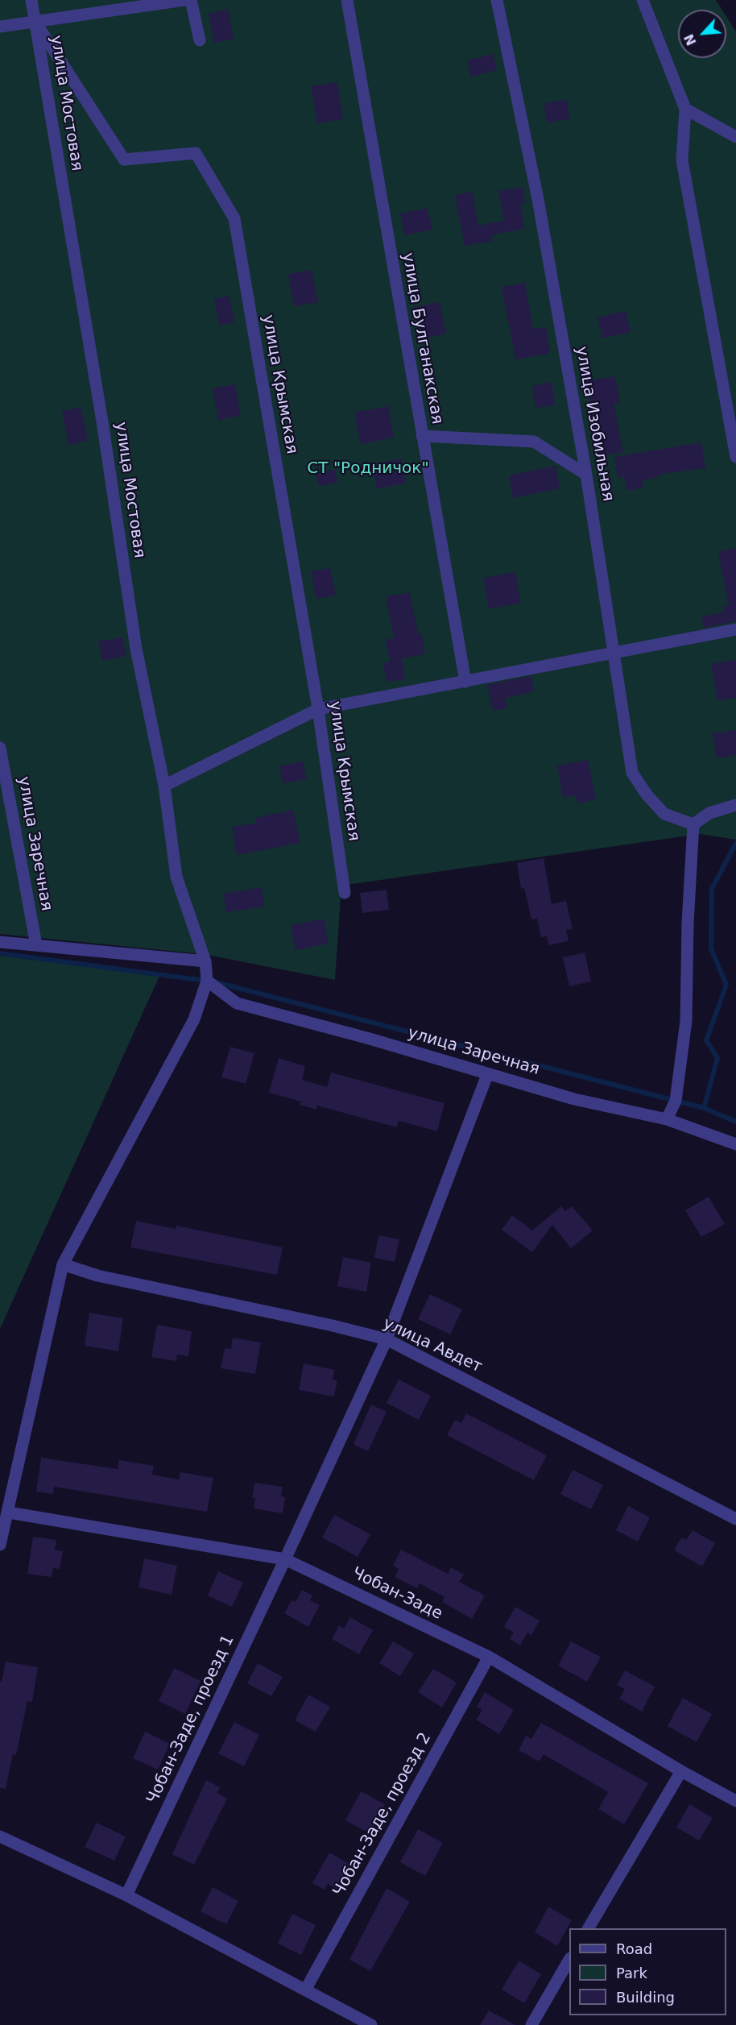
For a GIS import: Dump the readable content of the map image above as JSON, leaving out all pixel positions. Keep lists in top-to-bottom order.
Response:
{
  "streets": {
    "street": [
      "улица Мостовая",
      "улица Булганакская",
      "улица Крымская",
      "улица Изобильная",
      "улица Заречная",
      "улица Авдет",
      "Чобан-Заде",
      "Чобан-Заде, проезд 1",
      "Чобан-Заде, проезд 2"
    ]
  },
  "crossings": [
    ["улица Мостовая", "улица Крымская"],
    ["улица Мостовая", "улица Заречная"],
    ["улица Заречная", "Чобан-Заде, проезд 1"],
    ["улица Авдет", "Чобан-Заде, проезд 1"],
    ["Чобан-Заде", "Чобан-Заде, проезд 1"],
    ["Чобан-Заде", "Чобан-Заде, проезд 2"]
  ],
  "parks": ["СТ \"Родничок\""],
  "legend": ["Road", "Park", "Building"],
  "north": "bottom left"
}
